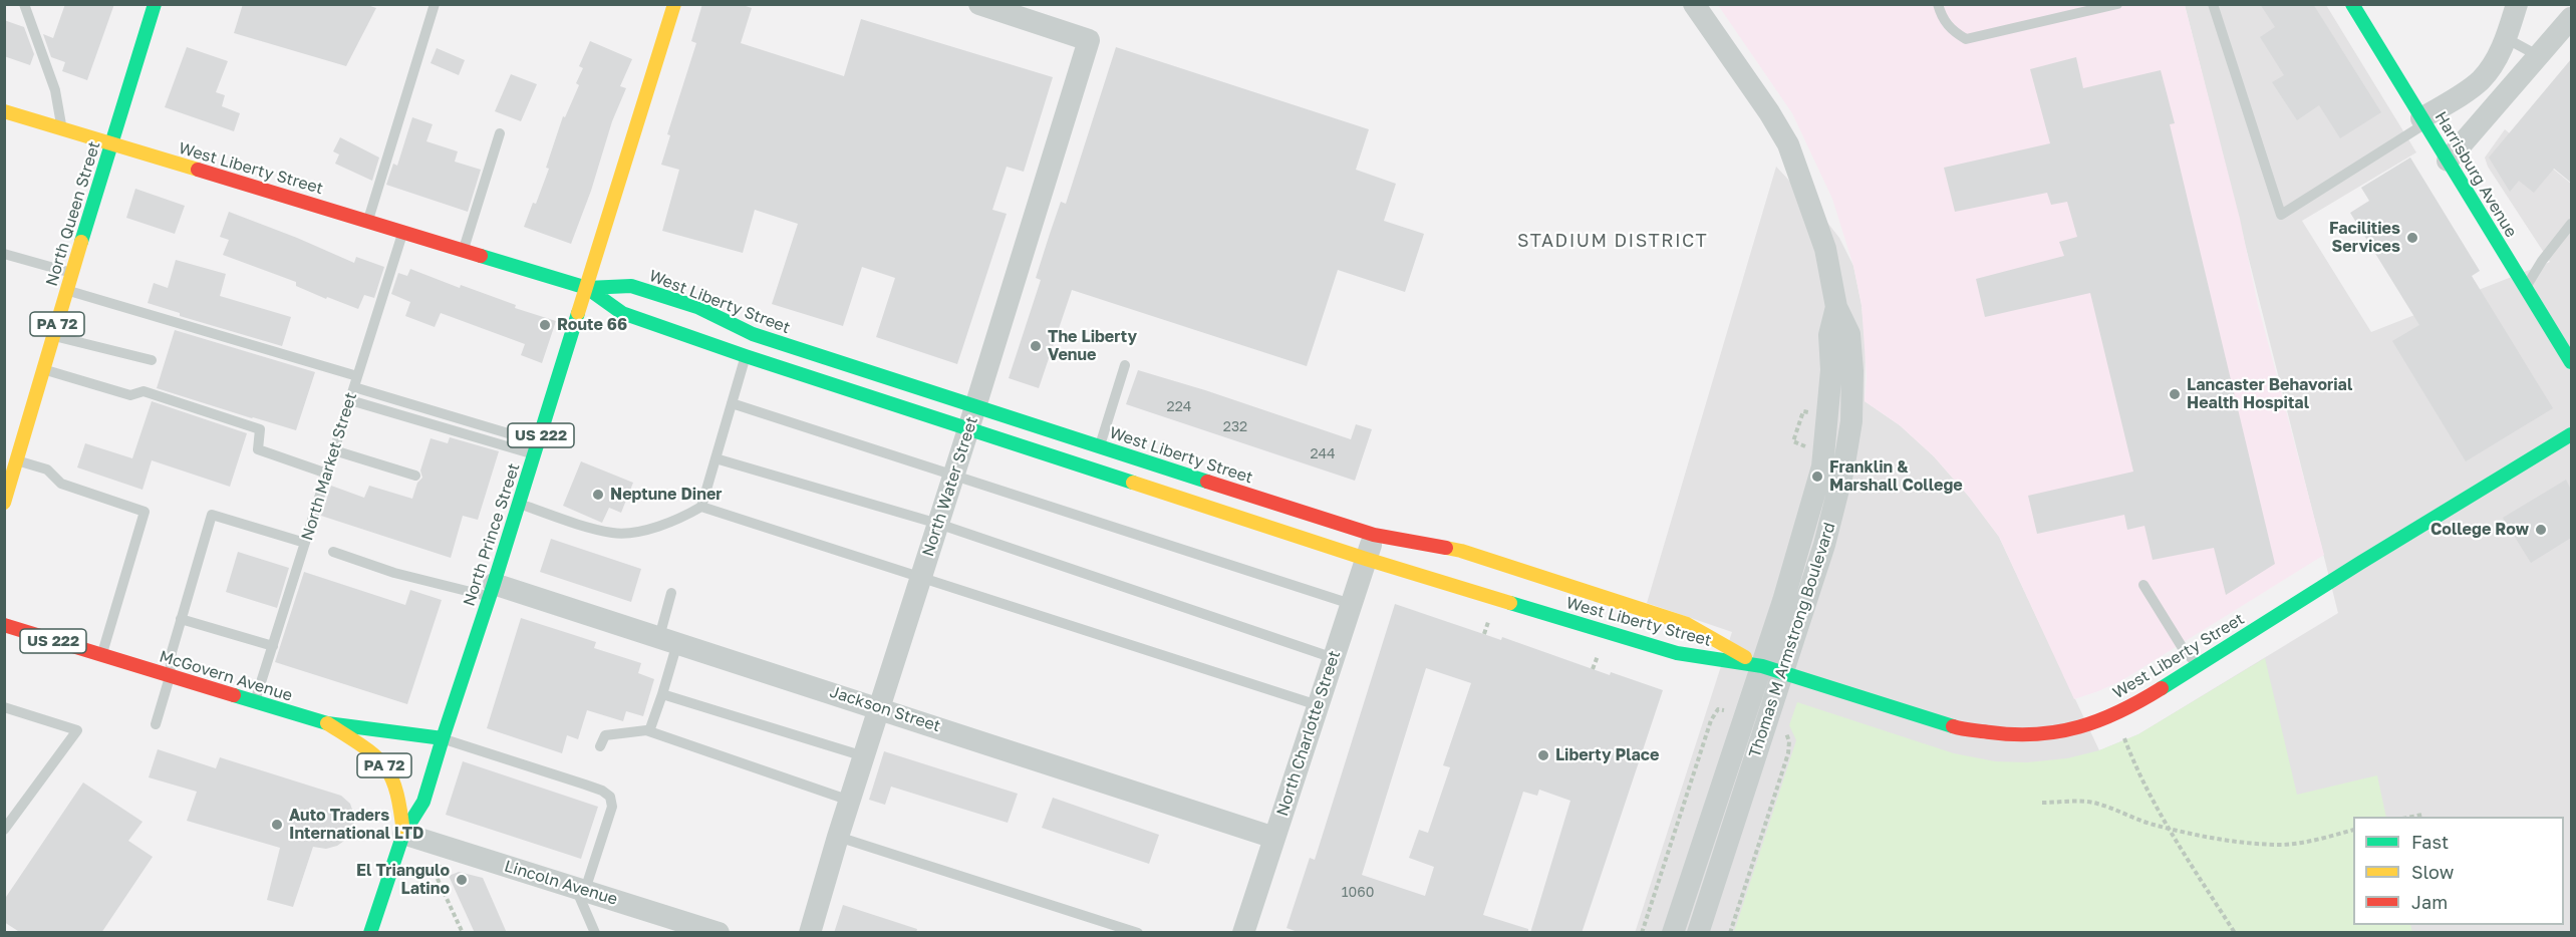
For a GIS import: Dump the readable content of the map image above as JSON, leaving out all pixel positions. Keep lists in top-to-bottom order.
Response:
{
  "streets": {
    "main road": [
      "West Liberty Street",
      "Harrisburg Avenue",
      "North Queen Street",
      "PA 72",
      "US 222",
      "North Prince Street",
      "McGovern Avenue"
    ],
    "street": [
      "North Water Street",
      "Thomas M Armstrong Boulevard",
      "Jackson Street",
      "North Charlotte Street",
      "Lincoln Avenue"
    ],
    "lane": ["North Market Street"]
  },
  "crossings": [
    ["West Liberty Street", "North Queen Street"],
    ["West Liberty Street", "North Market Street"],
    ["West Liberty Street", "North Water Street"],
    ["West Liberty Street", "North Prince Street"],
    ["West Liberty Street", "Thomas M Armstrong Boulevard"],
    ["West Liberty Street", "North Charlotte Street"],
    ["PA 72", "North Prince Street"],
    ["PA 72", "McGovern Avenue"],
    ["PA 72", "Lincoln Avenue"],
    ["North Market Street", "McGovern Avenue"],
    ["North Water Street", "Jackson Street"],
    ["North Prince Street", "McGovern Avenue"],
    ["North Prince Street", "Jackson Street"],
    ["North Prince Street", "Lincoln Avenue"],
    ["Jackson Street", "North Charlotte Street"]
  ],
  "districts": ["STADIUM DISTRICT"],
  "places": [
    "Facilities Services",
    "Route 66",
    "The Liberty Venue",
    "Lancaster Behavorial Health Hospital",
    "Franklin & Marshall College",
    "Neptune Diner",
    "College Row",
    "Liberty Place",
    "Auto Traders International LTD",
    "El Triangulo Latino"
  ],
  "house_numbers": [
    "224",
    "232",
    "244",
    "1060"
  ],
  "legend": ["Fast", "Slow", "Jam"]
}
